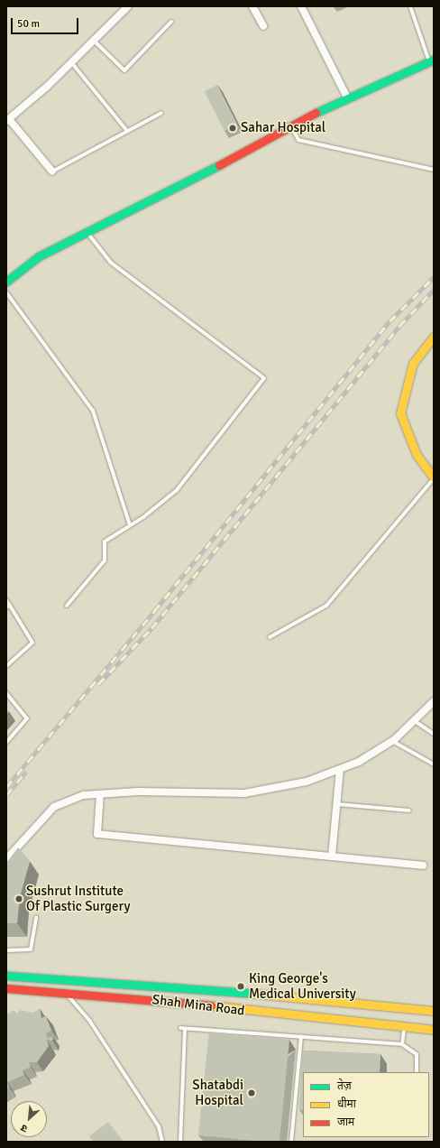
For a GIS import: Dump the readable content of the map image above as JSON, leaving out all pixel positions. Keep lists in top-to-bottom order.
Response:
{
  "streets": {
    "main road": ["Shah Mina Road"]
  },
  "places": [
    "Sahar Hospital",
    "Sushrut Institute Of Plastic Surgery",
    "King George's Medical University",
    "Shatabdi Hospital"
  ],
  "legend": ["तेज़", "धीमा", "जाम"],
  "scale_bar": "50 m",
  "north": "bottom left"
}
